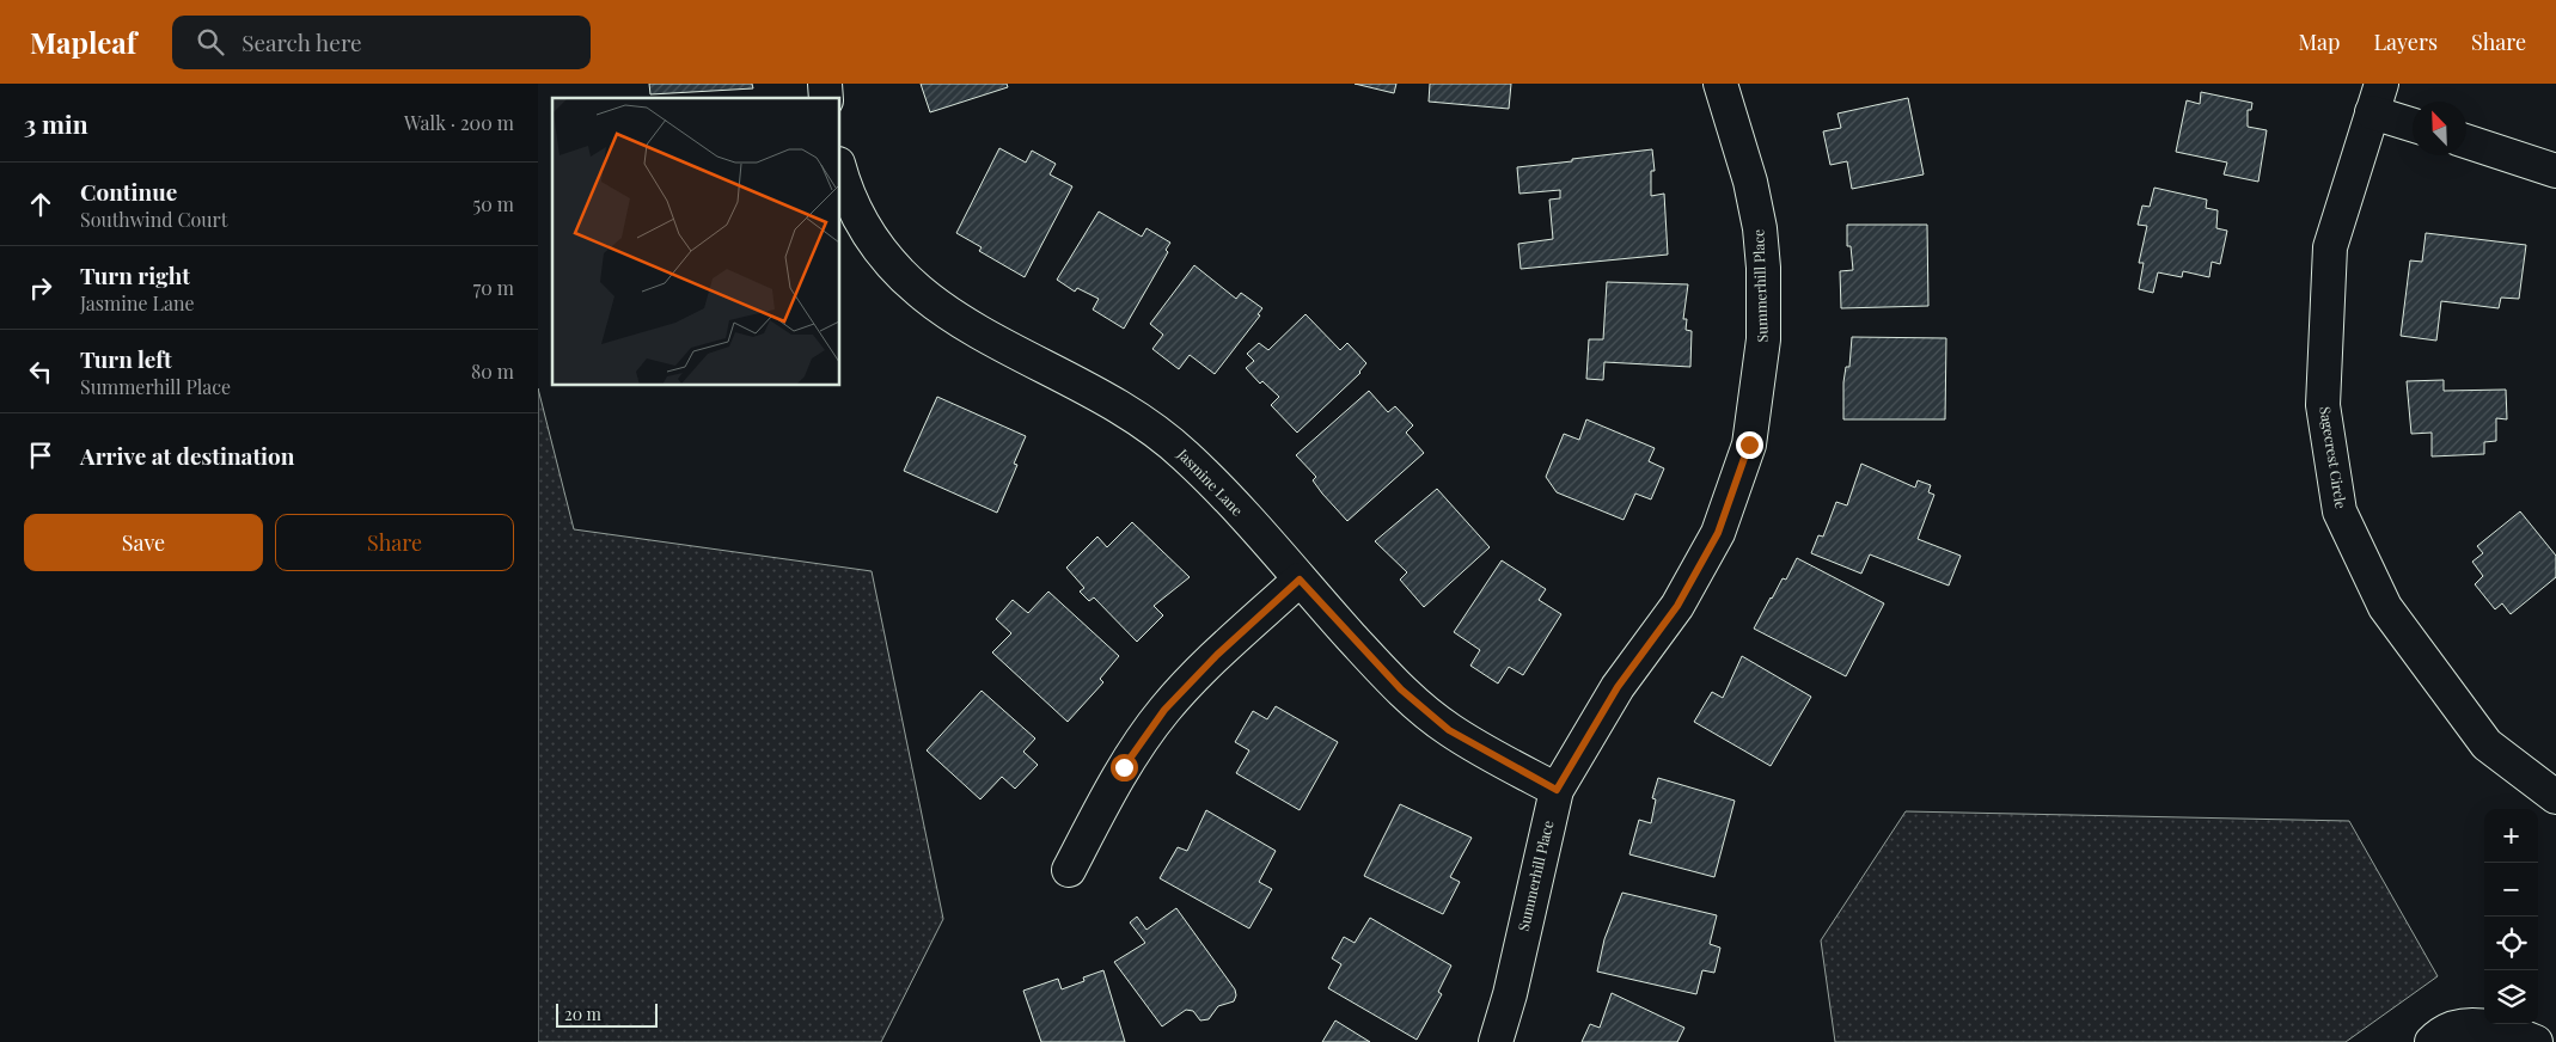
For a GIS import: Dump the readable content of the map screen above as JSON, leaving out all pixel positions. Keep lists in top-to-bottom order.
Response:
{
  "streets": {
    "street": ["Summerhill Place", "Sagecrest Circle", "Jasmine Lane"]
  },
  "crossings": [
    ["Summerhill Place", "Jasmine Lane"]
  ],
  "scale_bar": "20 m",
  "north": "top left",
  "page": {
    "header": "Mapleaf",
    "search": "Search here",
    "nav": ["Map", "Layers", "Share"],
    "heading": ["3 min", "Walk · 200 m"],
    "list": [
      ["Continue", "Southwind Court", "50 m"],
      ["Turn right", "Jasmine Lane", "70 m"],
      ["Turn left", "Summerhill Place", "80 m"],
      "Arrive at destination"
    ],
    "buttons": ["Save", "Share"],
    "map_buttons": ["+", "−"],
    "scale": "20 m"
  }
}
